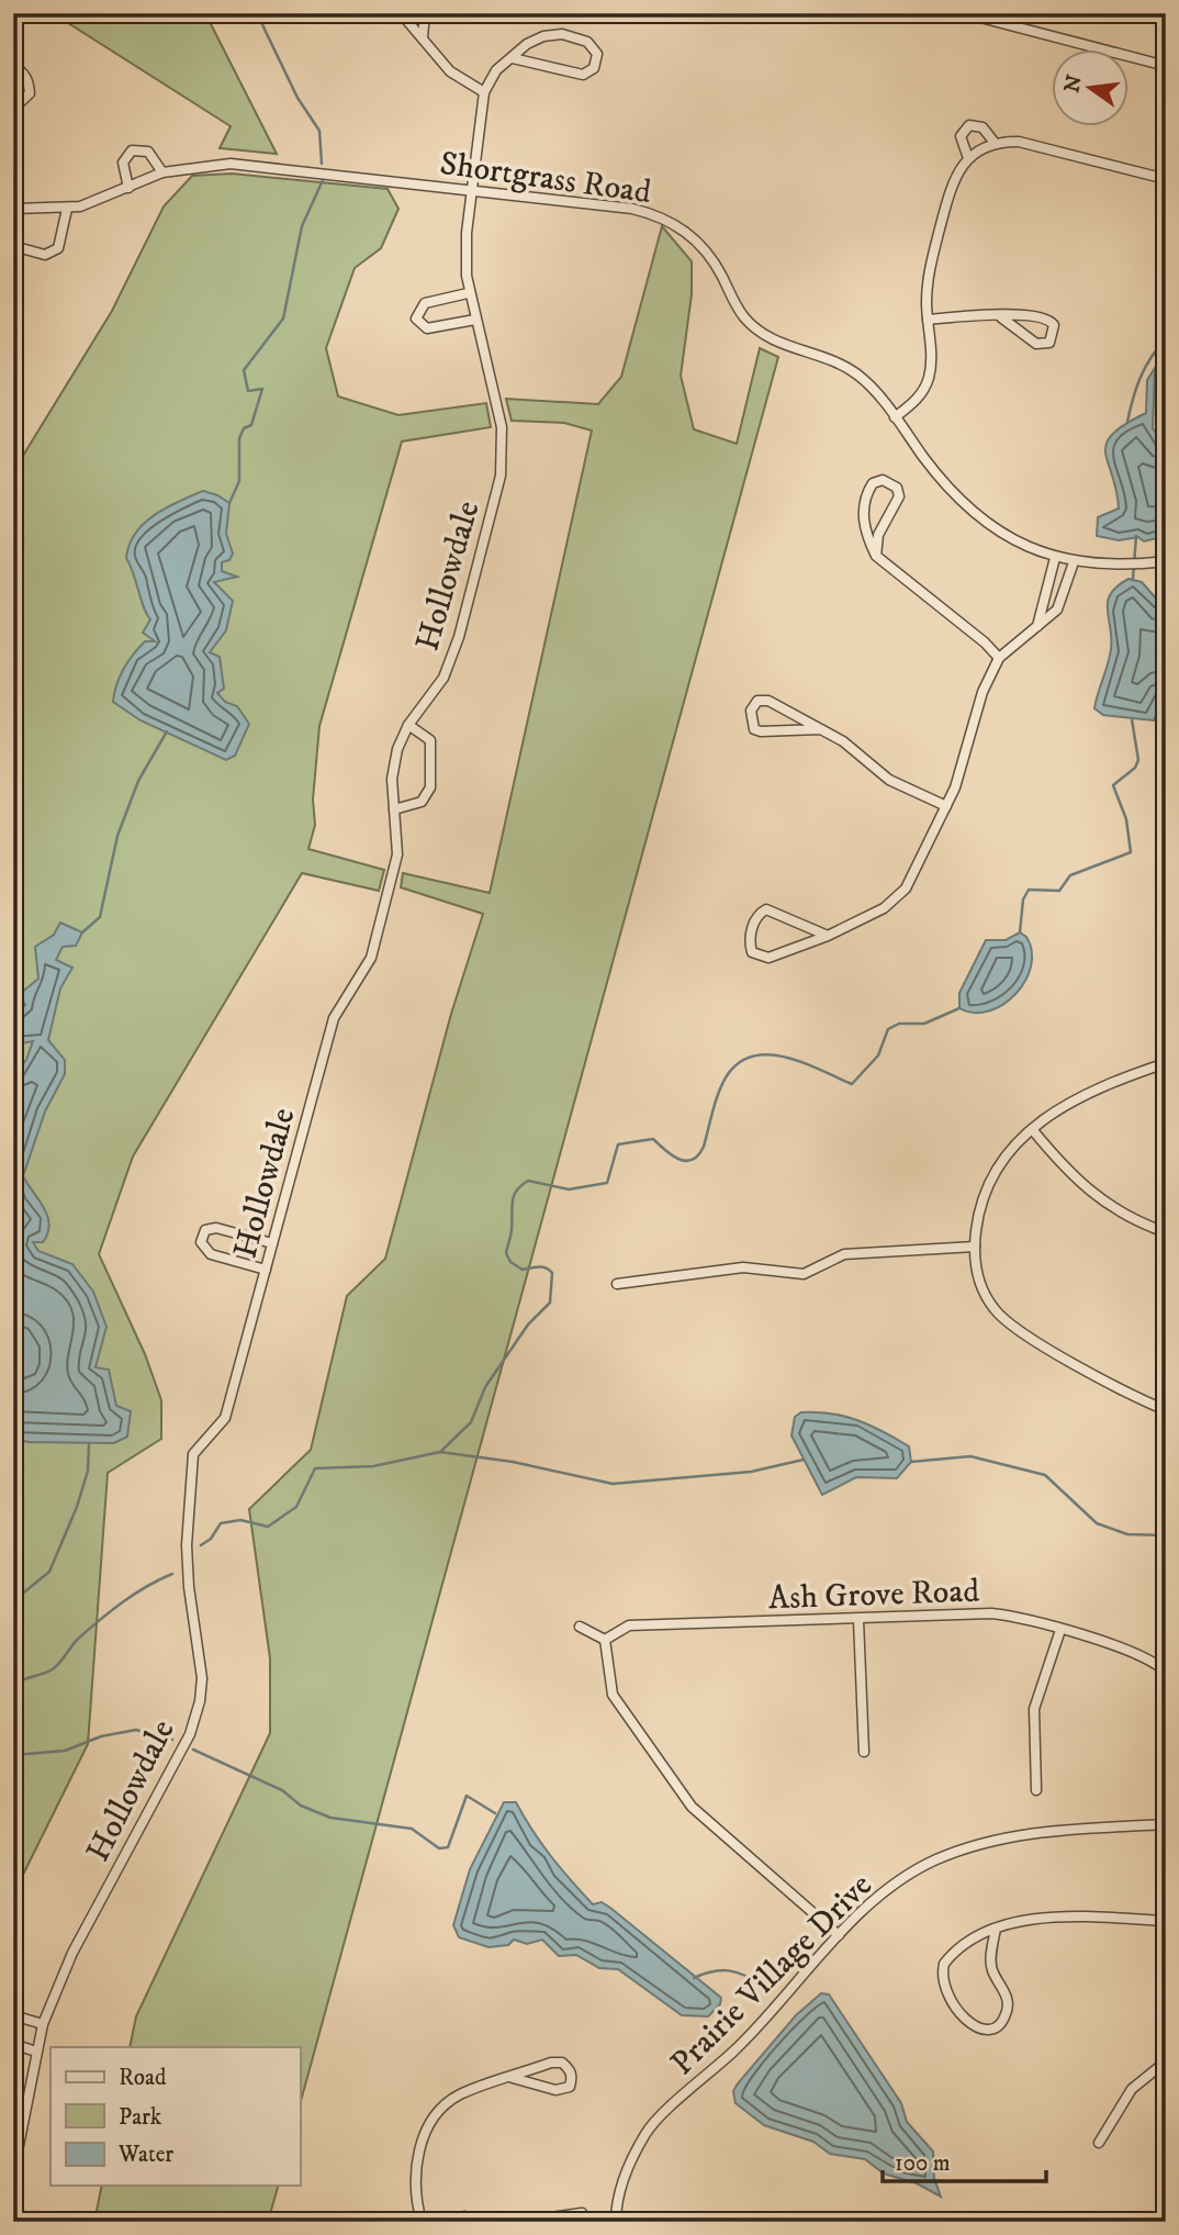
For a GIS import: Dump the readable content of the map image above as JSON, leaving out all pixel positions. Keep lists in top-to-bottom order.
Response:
{
  "streets": {
    "street": [
      "Shortgrass Road",
      "Hollowdale",
      "Ash Grove Road",
      "Prairie Village Drive"
    ]
  },
  "crossings": [
    ["Shortgrass Road", "Hollowdale"]
  ],
  "legend": ["Road", "Park", "Water"],
  "scale_bar": "100 m",
  "north": "left"
}
